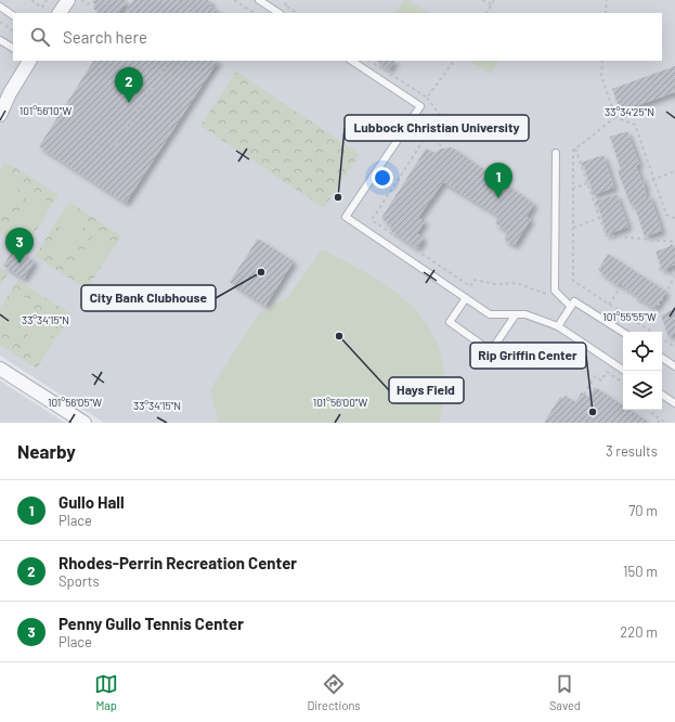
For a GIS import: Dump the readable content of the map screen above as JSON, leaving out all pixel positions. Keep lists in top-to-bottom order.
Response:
{
  "places": [
    "Lubbock Christian University",
    "City Bank Clubhouse",
    "Hays Field",
    "Rip Griffin Center"
  ],
  "page": {
    "search": "Search here",
    "pins": ["2", "1", "3"],
    "heading": ["Nearby", "3 results"],
    "list": [
      {
        "mark": "1",
        "name": "Gullo Hall",
        "note": "Place",
        "value": "70 m"
      },
      {
        "mark": "2",
        "name": "Rhodes-Perrin Recreation Center",
        "note": "Sports",
        "value": "150 m"
      },
      {
        "mark": "3",
        "name": "Penny Gullo Tennis Center",
        "note": "Place",
        "value": "220 m"
      }
    ],
    "nav": ["Map", "Directions", "Saved"]
  },
  "coordinates": [
    "101°56'10\"W",
    "33°34'25\"N",
    "101°55'55\"W",
    "33°34'15\"N",
    "101°56'05\"W",
    "101°56'00\"W"
  ]
}
